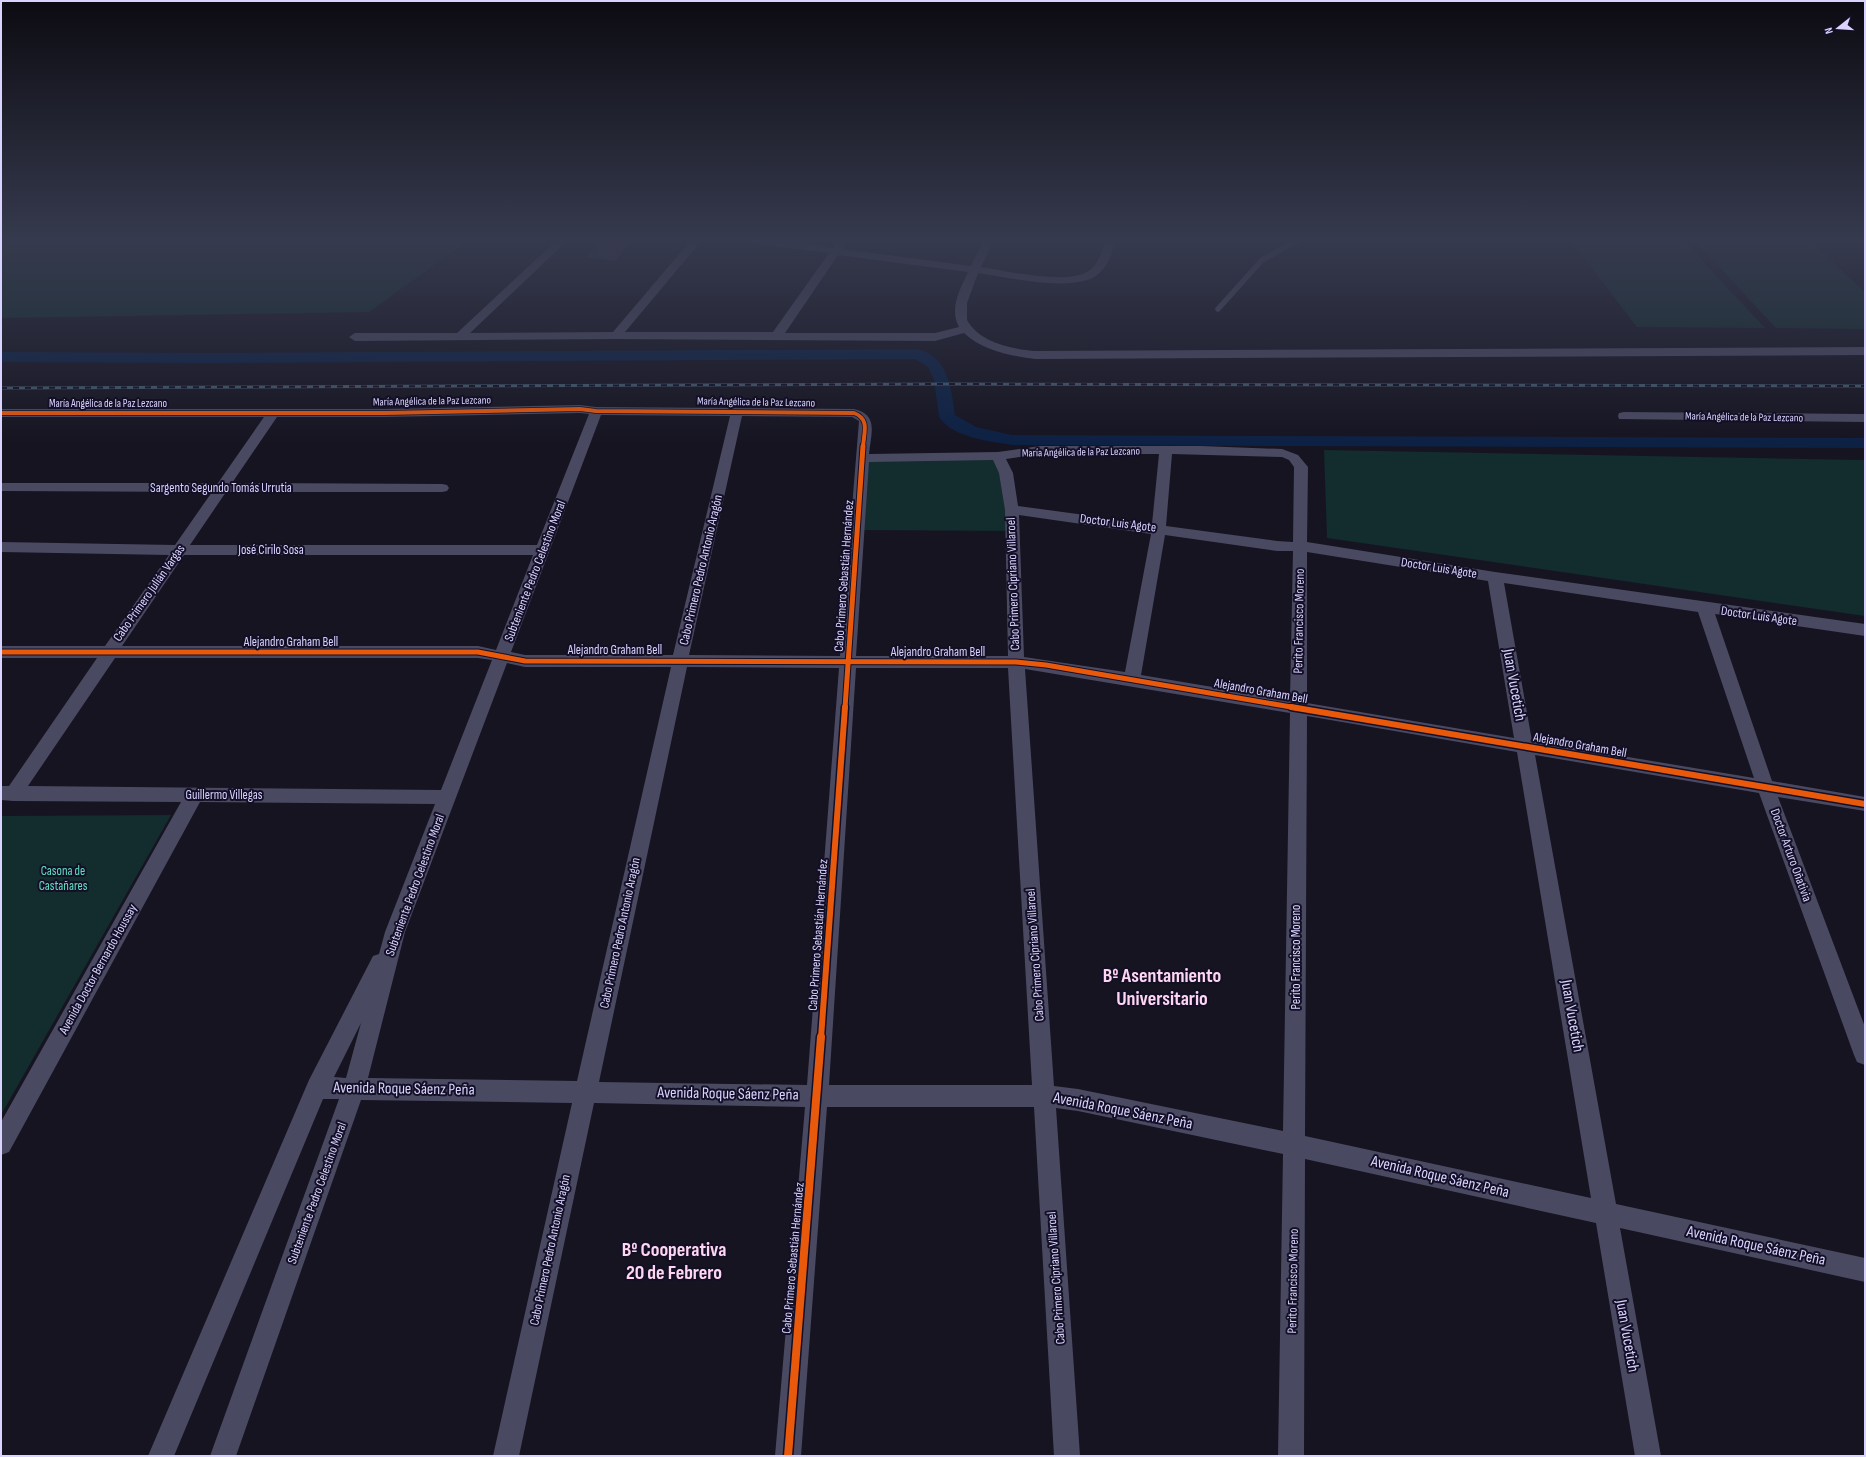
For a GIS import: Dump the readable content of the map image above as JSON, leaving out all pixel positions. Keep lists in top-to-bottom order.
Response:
{
  "streets": {
    "street": [
      "María Angélica de la Paz Lezcano",
      "Sargento Segundo Tomás Urrutia",
      "Doctor Luis Agote",
      "José Cirilo Sosa",
      "Cabo Primero Pedro Antonio Aragón",
      "Subteniente Pedro Celestino Moral",
      "Cabo Primero Sebastián Hernández",
      "Cabo Primero Cipriano Villaroel",
      "Cabo Primero Julián Vargas",
      "Perito Francisco Moreno",
      "Alejandro Graham Bell",
      "Juan Vucetich",
      "Guillermo Villegas",
      "Doctor Arturo Oñativia",
      "Avenida Doctor Bernardo Houssay",
      "Avenida Roque Sáenz Peña"
    ]
  },
  "crossings": [
    ["María Angélica de la Paz Lezcano", "Cabo Primero Pedro Antonio Aragón"],
    ["María Angélica de la Paz Lezcano", "Subteniente Pedro Celestino Moral"],
    ["María Angélica de la Paz Lezcano", "Cabo Primero Sebastián Hernández"],
    ["María Angélica de la Paz Lezcano", "Cabo Primero Cipriano Villaroel"],
    ["María Angélica de la Paz Lezcano", "Cabo Primero Julián Vargas"],
    ["María Angélica de la Paz Lezcano", "Perito Francisco Moreno"],
    ["Sargento Segundo Tomás Urrutia", "Cabo Primero Julián Vargas"],
    ["Doctor Luis Agote", "Cabo Primero Cipriano Villaroel"],
    ["Doctor Luis Agote", "Perito Francisco Moreno"],
    ["Doctor Luis Agote", "Juan Vucetich"],
    ["Doctor Luis Agote", "Doctor Arturo Oñativia"],
    ["José Cirilo Sosa", "Subteniente Pedro Celestino Moral"],
    ["José Cirilo Sosa", "Cabo Primero Julián Vargas"],
    ["Cabo Primero Pedro Antonio Aragón", "Alejandro Graham Bell"],
    ["Cabo Primero Pedro Antonio Aragón", "Avenida Roque Sáenz Peña"],
    ["Subteniente Pedro Celestino Moral", "Alejandro Graham Bell"],
    ["Subteniente Pedro Celestino Moral", "Guillermo Villegas"],
    ["Subteniente Pedro Celestino Moral", "Avenida Roque Sáenz Peña"],
    ["Cabo Primero Sebastián Hernández", "Alejandro Graham Bell"],
    ["Cabo Primero Sebastián Hernández", "Avenida Roque Sáenz Peña"],
    ["Cabo Primero Cipriano Villaroel", "Alejandro Graham Bell"],
    ["Cabo Primero Cipriano Villaroel", "Avenida Roque Sáenz Peña"],
    ["Cabo Primero Julián Vargas", "Alejandro Graham Bell"],
    ["Cabo Primero Julián Vargas", "Guillermo Villegas"],
    ["Perito Francisco Moreno", "Alejandro Graham Bell"],
    ["Perito Francisco Moreno", "Avenida Roque Sáenz Peña"],
    ["Alejandro Graham Bell", "Juan Vucetich"],
    ["Alejandro Graham Bell", "Doctor Arturo Oñativia"],
    ["Juan Vucetich", "Avenida Roque Sáenz Peña"],
    ["Guillermo Villegas", "Avenida Doctor Bernardo Houssay"]
  ],
  "districts": ["Bº Asentamiento Universitario", "Bº Cooperativa 20 de Febrero"],
  "parks": ["Casona de Castañares"],
  "north": "left"
}
